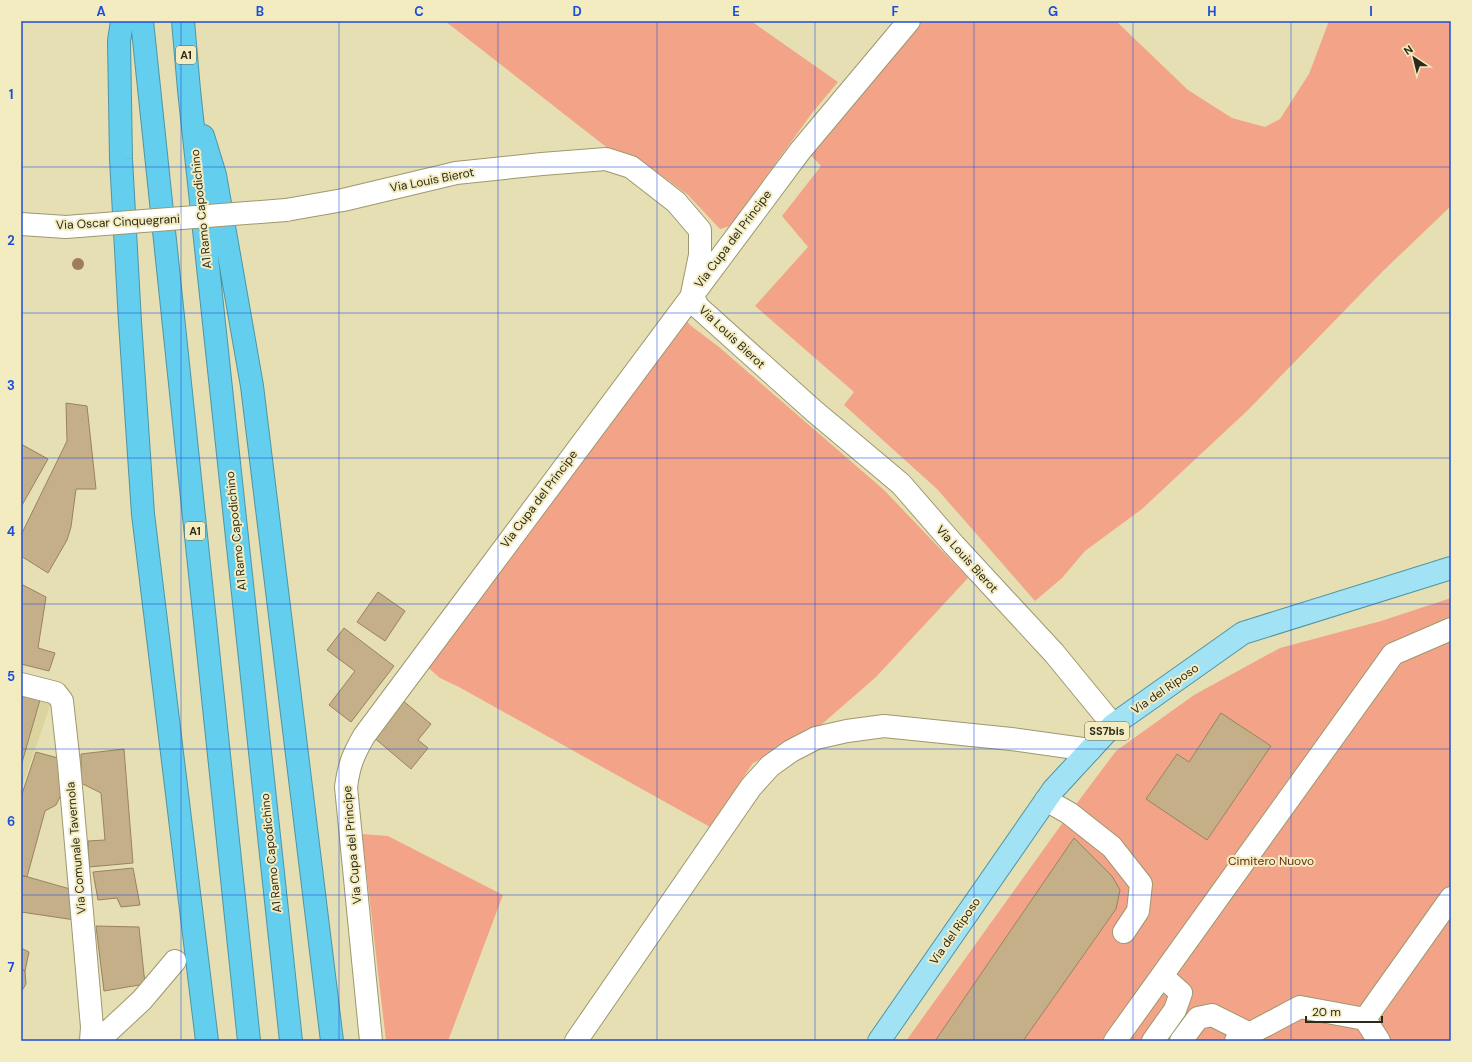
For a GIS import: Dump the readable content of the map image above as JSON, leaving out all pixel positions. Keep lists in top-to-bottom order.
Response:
{
  "streets": {
    "highway": ["A1", "A1 Ramo Capodichino"],
    "main road": ["Via del Riposo", "SS7bis"],
    "street": [
      "Via Louis Bierot",
      "Via Oscar Cinquegrani",
      "Via Cupa del Principe",
      "Via Comunale Tavernola"
    ]
  },
  "crossings": [
    ["Via Louis Bierot", "Via Oscar Cinquegrani"],
    ["Via Louis Bierot", "Via Cupa del Principe"],
    ["Via Louis Bierot", "Via del Riposo"]
  ],
  "parks": ["Cimitero Nuovo"],
  "scale_bar": "20 m",
  "north": "top left",
  "grid": {
    "columns": [
      "A",
      "B",
      "C",
      "D",
      "E",
      "F",
      "G",
      "H",
      "I"
    ],
    "rows": [
      "1",
      "2",
      "3",
      "4",
      "5",
      "6",
      "7"
    ]
  }
}
